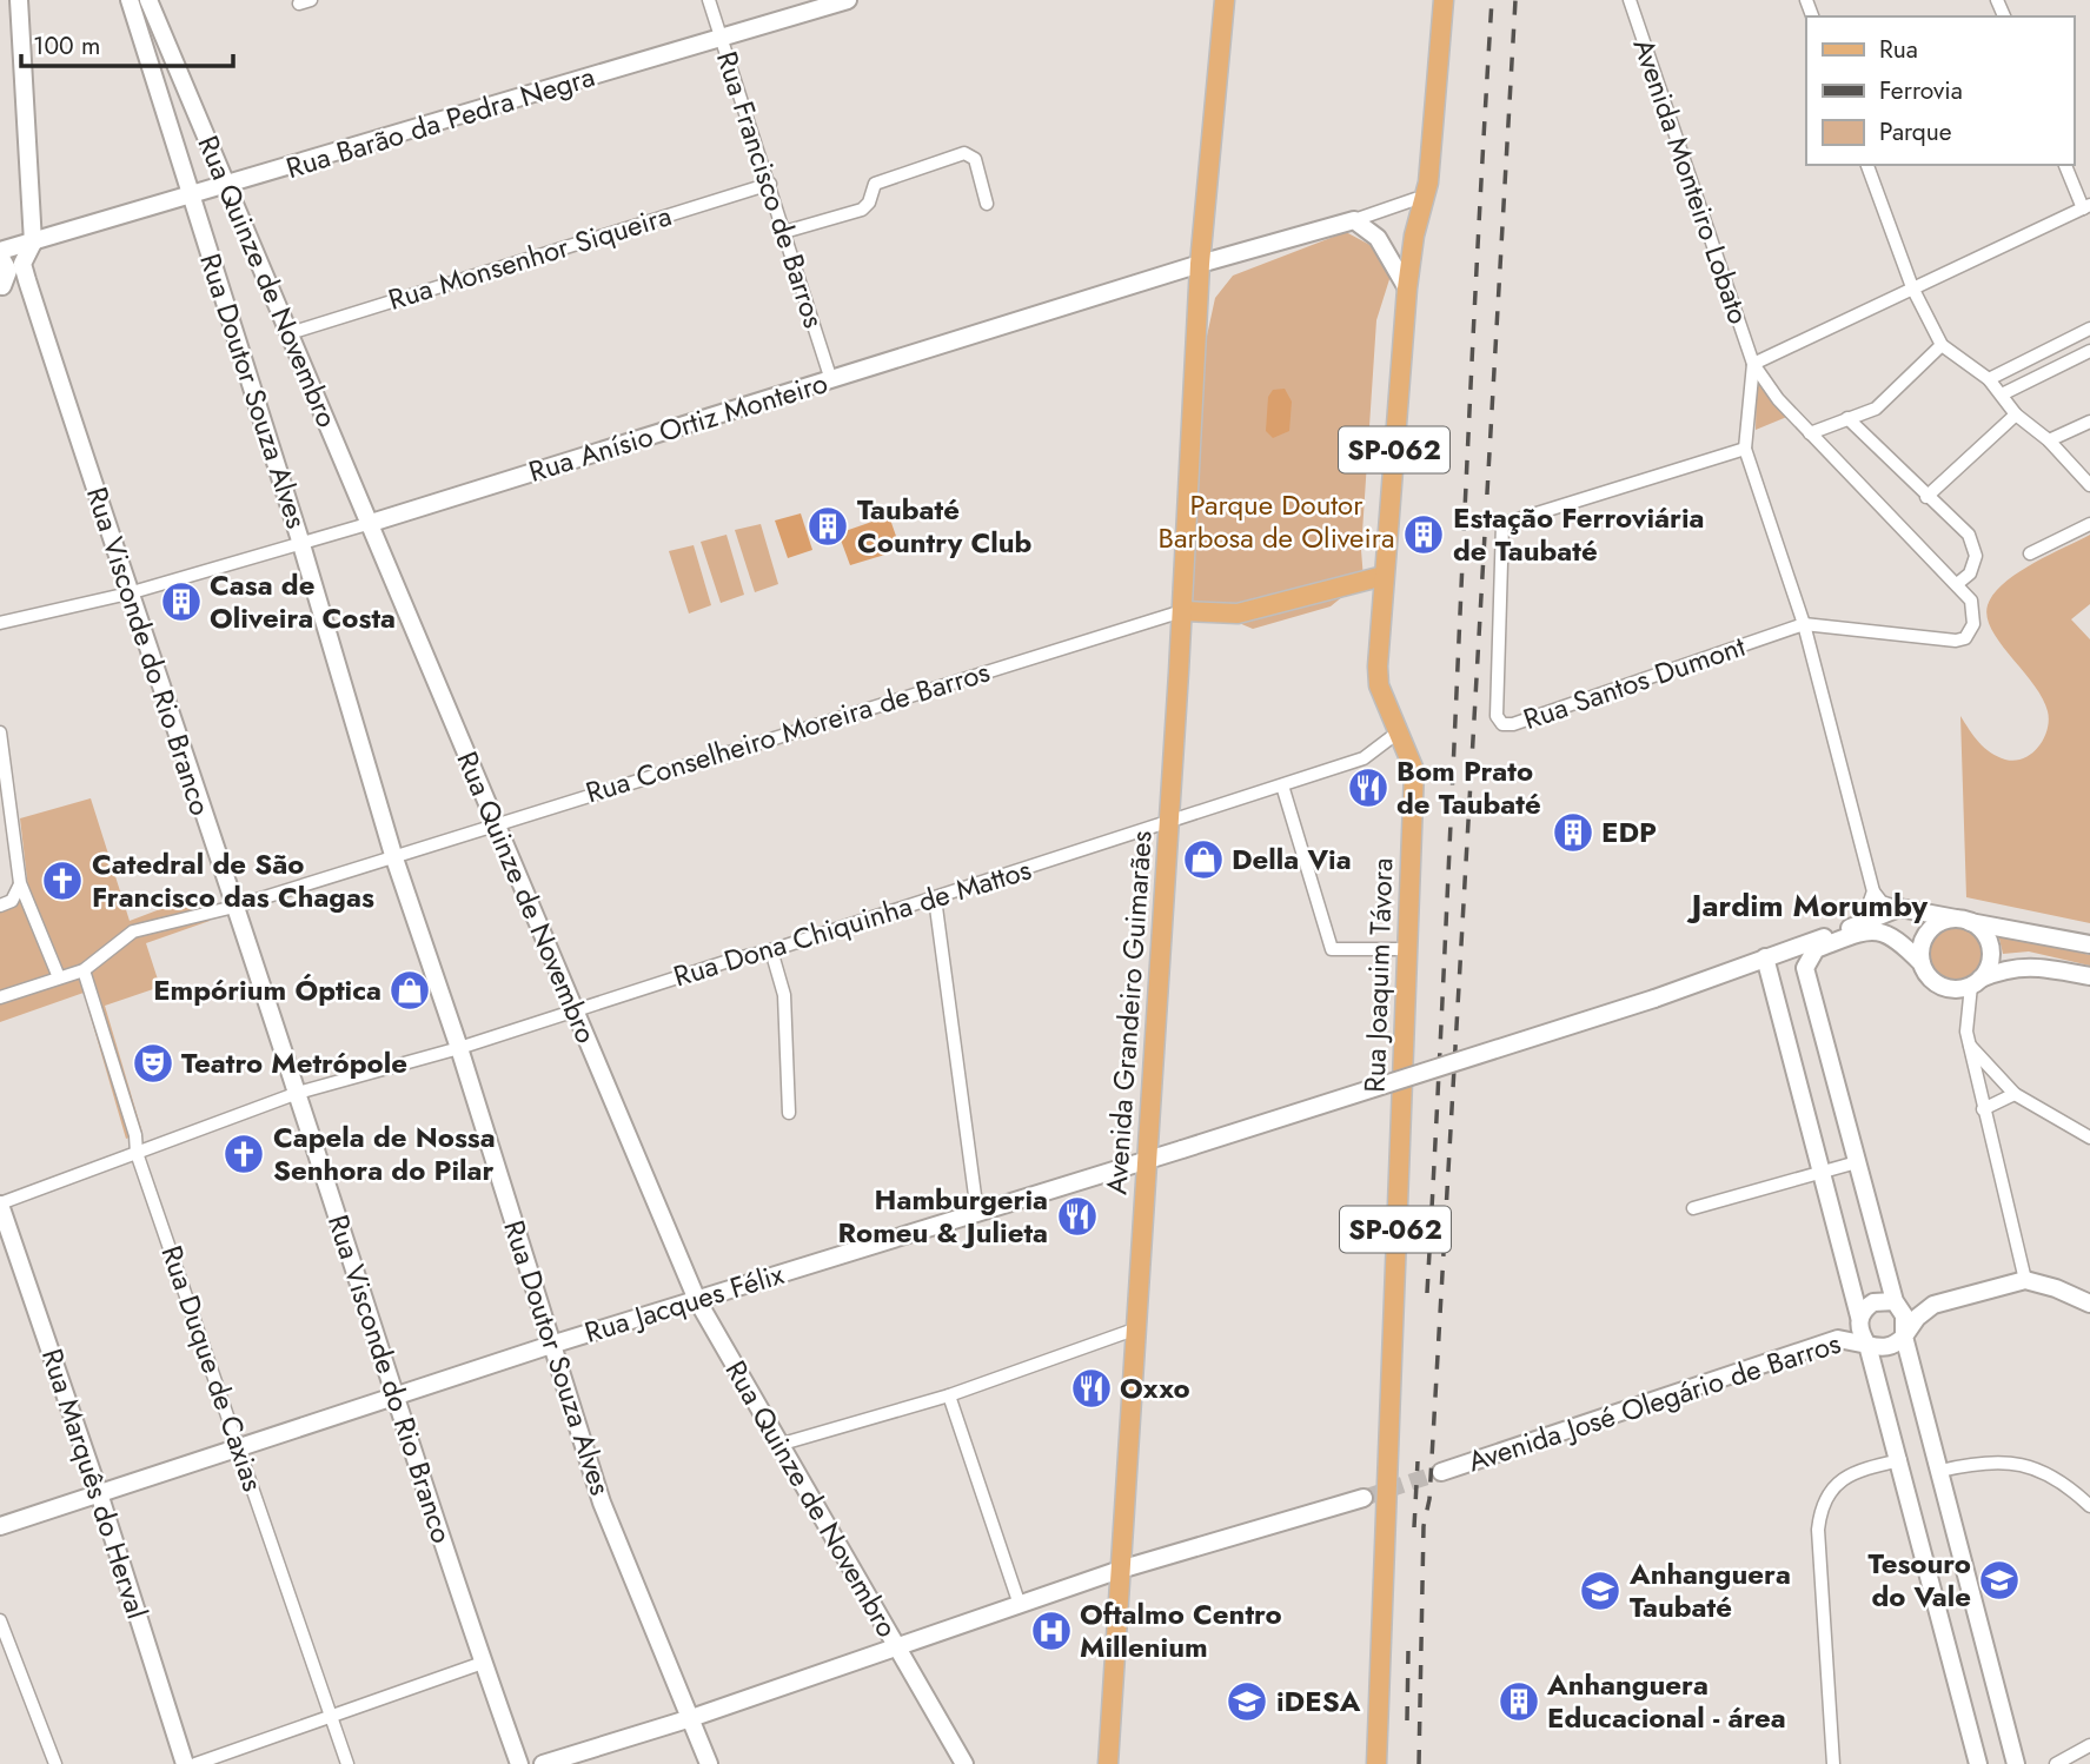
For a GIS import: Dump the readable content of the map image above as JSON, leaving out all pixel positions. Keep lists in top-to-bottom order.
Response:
{
  "streets": {
    "main road": ["SP-062", "Rua Joaquim Távora", "Avenida Grandeiro Guimarães"],
    "street": [
      "Rua Barão da Pedra Negra",
      "Avenida Monteiro Lobato",
      "Rua Francisco de Barros",
      "Rua Monsenhor Siqueira",
      "Rua Quinze de Novembro",
      "Rua Doutor Souza Alves",
      "Rua Anísio Ortiz Monteiro",
      "Rua Visconde do Rio Branco",
      "Rua Santos Dumont",
      "Rua Conselheiro Moreira de Barros",
      "Rua Dona Chiquinha de Mattos",
      "Rua Jacques Félix",
      "Rua Duque de Caxias",
      "Avenida José Olegário de Barros",
      "Rua Marquês do Herval"
    ]
  },
  "crossings": [
    ["Rua Barão da Pedra Negra", "Rua Francisco de Barros"],
    ["Rua Barão da Pedra Negra", "Rua Quinze de Novembro"],
    ["Rua Barão da Pedra Negra", "Rua Doutor Souza Alves"],
    ["Rua Barão da Pedra Negra", "Rua Visconde do Rio Branco"],
    ["Rua Francisco de Barros", "Rua Monsenhor Siqueira"],
    ["Rua Francisco de Barros", "Rua Anísio Ortiz Monteiro"],
    ["Rua Monsenhor Siqueira", "Rua Quinze de Novembro"],
    ["Rua Quinze de Novembro", "Rua Anísio Ortiz Monteiro"],
    ["Rua Quinze de Novembro", "Rua Conselheiro Moreira de Barros"],
    ["Rua Quinze de Novembro", "Rua Dona Chiquinha de Mattos"],
    ["Rua Quinze de Novembro", "Rua Jacques Félix"],
    ["Rua Doutor Souza Alves", "Rua Anísio Ortiz Monteiro"],
    ["Rua Doutor Souza Alves", "Rua Conselheiro Moreira de Barros"],
    ["Rua Doutor Souza Alves", "Rua Dona Chiquinha de Mattos"],
    ["Rua Doutor Souza Alves", "Rua Jacques Félix"],
    ["Rua Anísio Ortiz Monteiro", "SP-062"],
    ["Rua Anísio Ortiz Monteiro", "Rua Visconde do Rio Branco"],
    ["Rua Anísio Ortiz Monteiro", "Rua Joaquim Távora"],
    ["Rua Anísio Ortiz Monteiro", "Avenida Grandeiro Guimarães"],
    ["SP-062", "Rua Joaquim Távora"],
    ["Rua Visconde do Rio Branco", "Rua Conselheiro Moreira de Barros"],
    ["Rua Visconde do Rio Branco", "Rua Dona Chiquinha de Mattos"],
    ["Rua Visconde do Rio Branco", "Rua Jacques Félix"],
    ["Rua Conselheiro Moreira de Barros", "Avenida Grandeiro Guimarães"],
    ["Rua Conselheiro Moreira de Barros", "Rua Duque de Caxias"],
    ["Rua Dona Chiquinha de Mattos", "Rua Joaquim Távora"],
    ["Rua Dona Chiquinha de Mattos", "Avenida Grandeiro Guimarães"],
    ["Rua Dona Chiquinha de Mattos", "Rua Duque de Caxias"],
    ["Rua Dona Chiquinha de Mattos", "Rua Marquês do Herval"],
    ["Avenida Grandeiro Guimarães", "Rua Jacques Félix"],
    ["Rua Jacques Félix", "Rua Duque de Caxias"],
    ["Rua Jacques Félix", "Rua Marquês do Herval"]
  ],
  "districts": ["Jardim Morumby"],
  "parks": ["Parque Doutor Barbosa de Oliveira"],
  "places": {
    "building": [
      "Taubaté Country Club",
      "Estação Ferroviária de Taubaté",
      "Casa de Oliveira Costa",
      "EDP",
      "Anhanguera Educacional - área"
    ],
    "restaurant": ["Bom Prato de Taubaté", "Hamburgeria Romeu & Julieta", "Oxxo"],
    "shop": ["Della Via", "Empórium Óptica"],
    "church": ["Catedral de São Francisco das Chagas", "Capela de Nossa Senhora do Pilar"],
    "theatre": ["Teatro Metrópole"],
    "school or university": ["Tesouro do Vale", "Anhanguera Taubaté", "iDESA"],
    "hospital": ["Oftalmo Centro Millenium"]
  },
  "legend": ["Rua", "Ferrovia", "Parque"],
  "scale_bar": "100 m"
}
